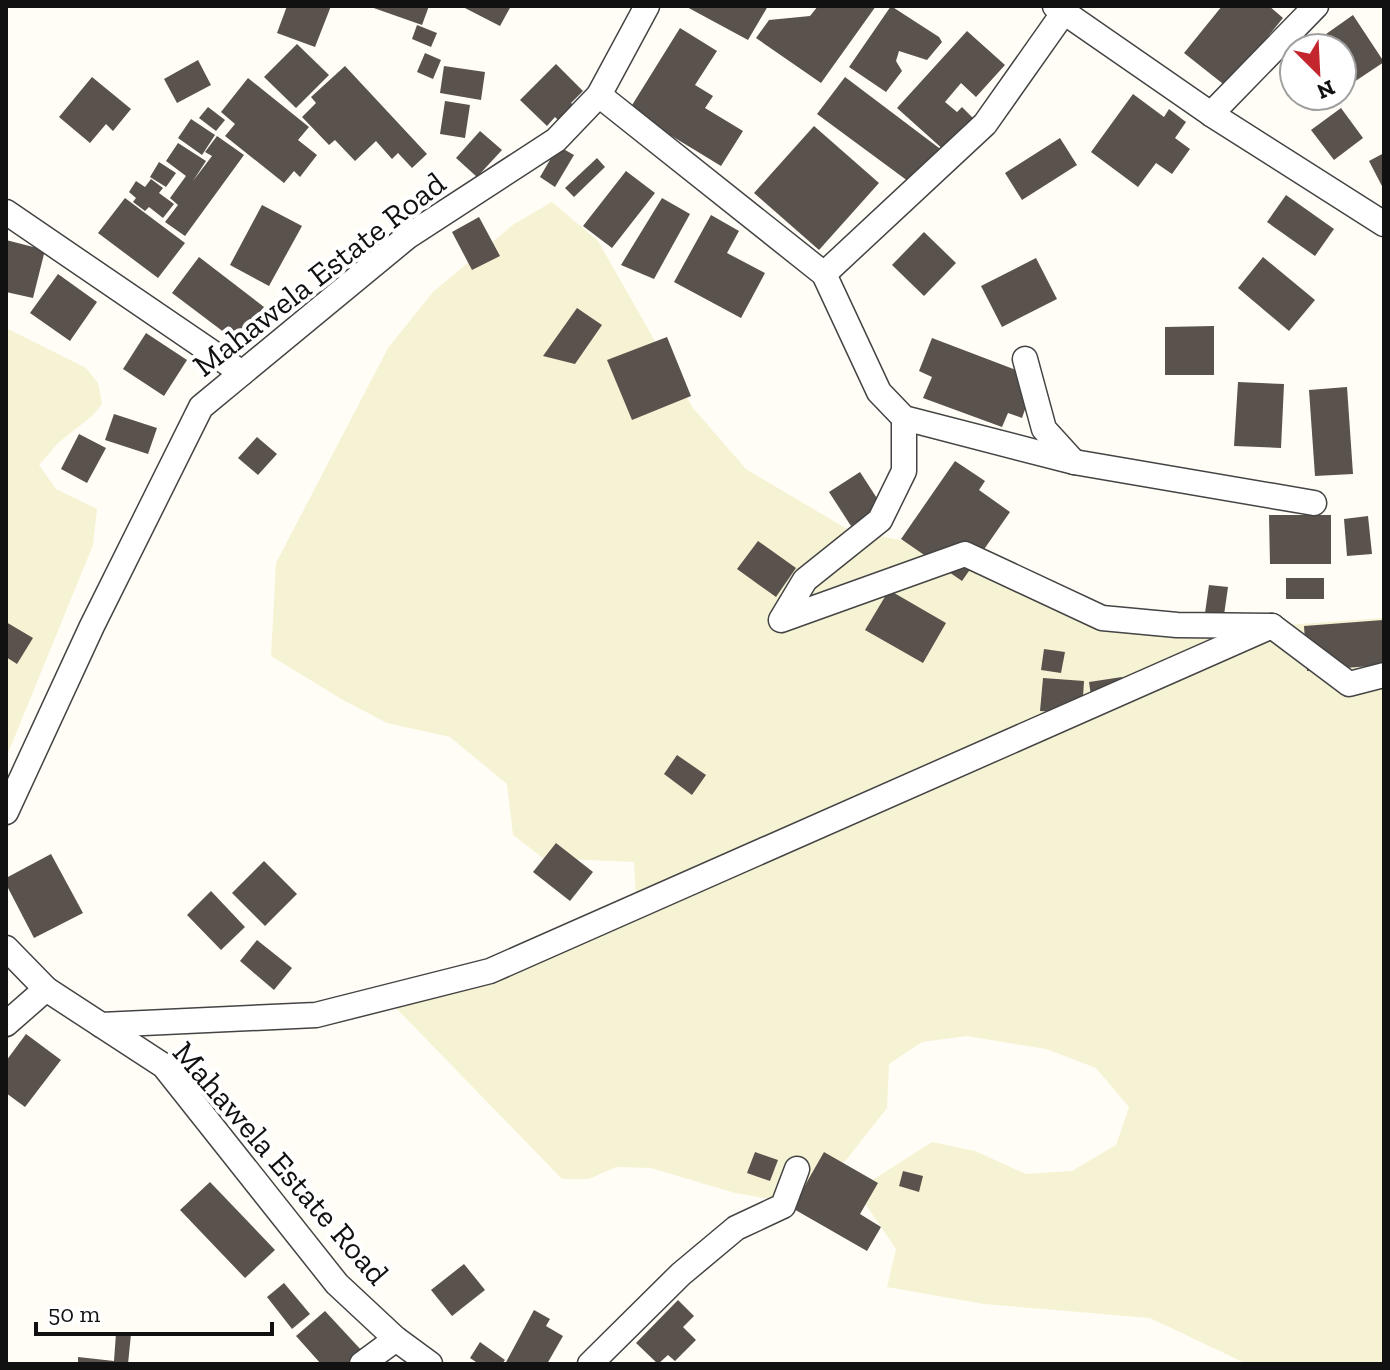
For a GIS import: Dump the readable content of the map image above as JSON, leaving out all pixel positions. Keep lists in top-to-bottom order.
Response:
{
  "streets": {
    "street": ["Mahawela Estate Road"]
  },
  "scale_bar": "50 m",
  "north": "bottom right"
}
